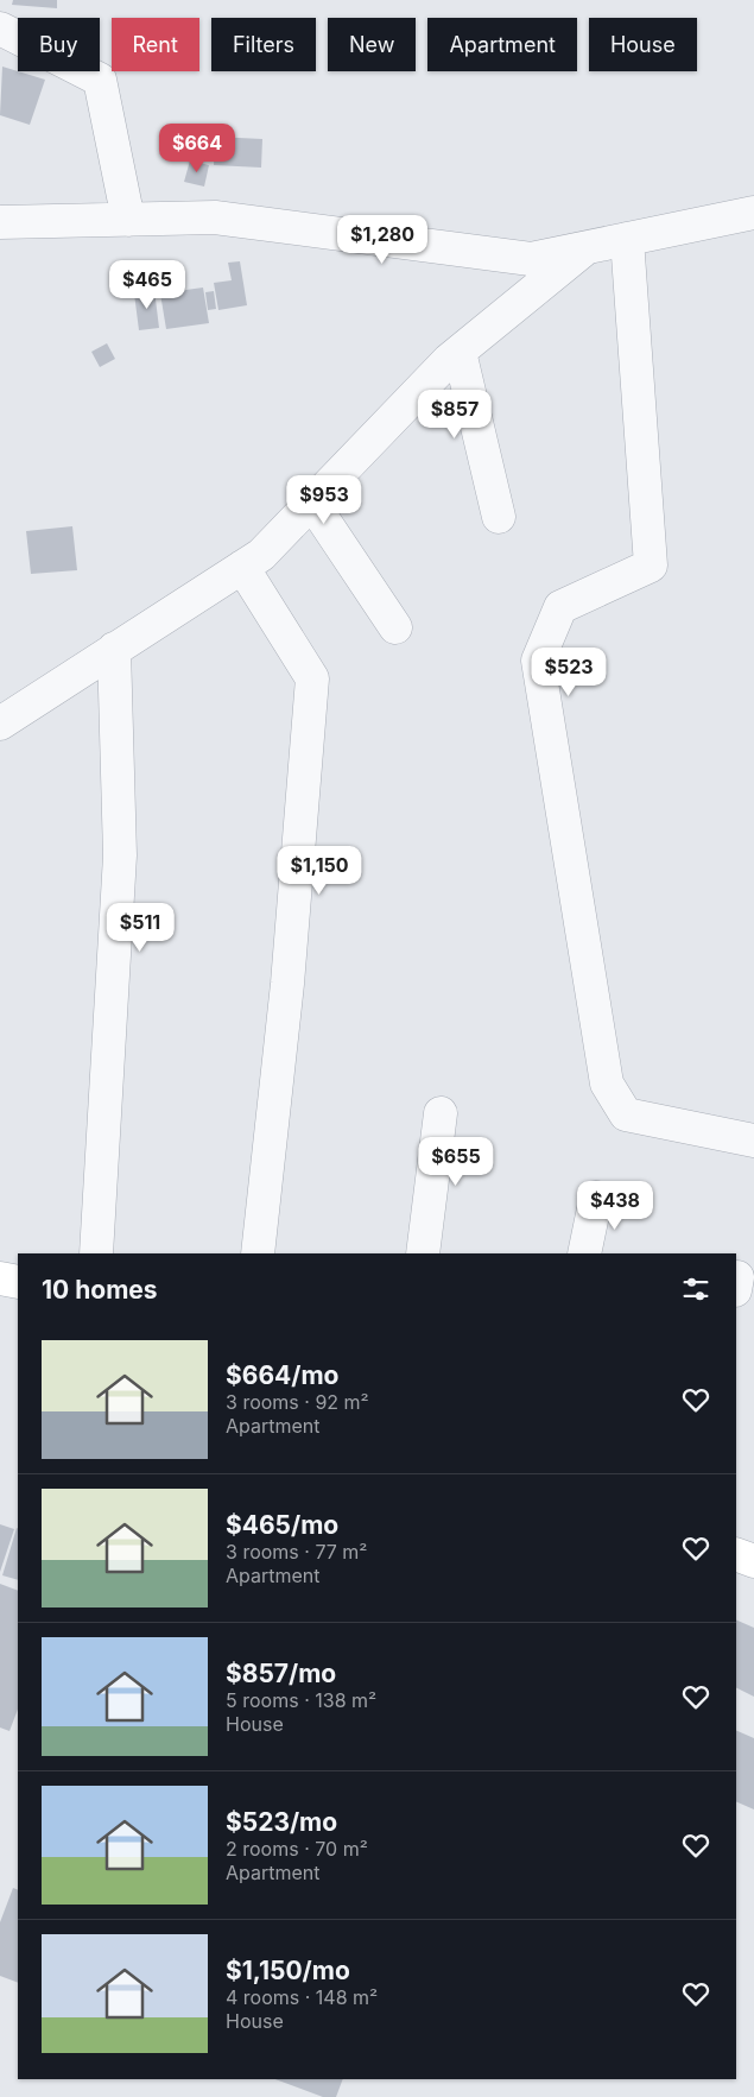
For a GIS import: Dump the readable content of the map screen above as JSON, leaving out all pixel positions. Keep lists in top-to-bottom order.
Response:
{
  "page": {
    "chip": [
      "Buy",
      "Rent",
      "Filters",
      "New",
      "Apartment",
      "House"
    ],
    "price": [
      "$664",
      "$1,280",
      "$465",
      "$857",
      "$953",
      "$523",
      "$1,150",
      "$511",
      "$655",
      "$438"
    ],
    "heading": "10 homes",
    "list": [
      {
        "name": "$664/mo",
        "note": "3 rooms · 92 m² · Apartment"
      },
      {
        "name": "$465/mo",
        "note": "3 rooms · 77 m² · Apartment"
      },
      {
        "name": "$857/mo",
        "note": "5 rooms · 138 m² · House"
      },
      {
        "name": "$523/mo",
        "note": "2 rooms · 70 m² · Apartment"
      },
      {
        "name": "$1,150/mo",
        "note": "4 rooms · 148 m² · House"
      }
    ]
  }
}
